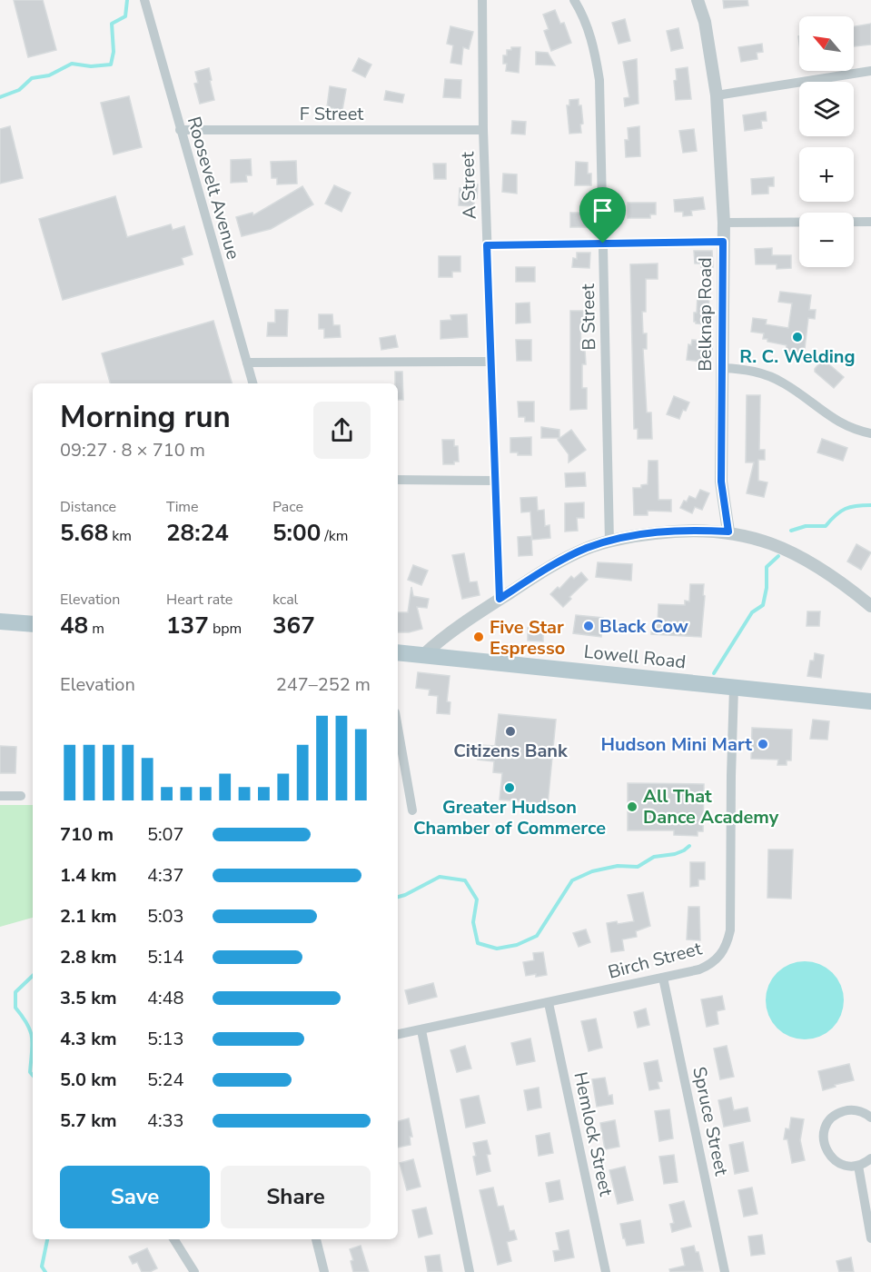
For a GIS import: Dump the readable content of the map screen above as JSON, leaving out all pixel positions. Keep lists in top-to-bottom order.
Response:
{
  "streets": {
    "main road": ["Lowell Road"],
    "street": [
      "F Street",
      "A Street",
      "Roosevelt Avenue",
      "Belknap Road",
      "B Street",
      "Birch Street",
      "Spruce Street",
      "Hemlock Street"
    ]
  },
  "crossings": [
    ["F Street", "A Street"],
    ["F Street", "Roosevelt Avenue"],
    ["Lowell Road", "Birch Street"],
    ["Birch Street", "Spruce Street"],
    ["Birch Street", "Hemlock Street"]
  ],
  "places": [
    "R. C. Welding",
    "Black Cow",
    "Five Star Espresso",
    "Citizens Bank",
    "Hudson Mini Mart",
    "Greater Hudson Chamber of Commerce",
    "All That Dance Academy"
  ],
  "north": "top left",
  "page": {
    "map_buttons": ["+", "−"],
    "heading": ["Morning run", "09:27 · 8 × 710 m"],
    "stats": [
      ["Distance", "5.68 km"],
      ["Time", "28:24"],
      ["Pace", "5:00 /km"],
      ["Elevation", "48 m"],
      ["Heart rate", "137 bpm"],
      ["kcal", "367"]
    ],
    "chart": ["Elevation", "247–252 m"],
    "list": [
      {
        "name": "710 m",
        "note": "5:07"
      },
      {
        "name": "1.4 km",
        "note": "4:37"
      },
      {
        "name": "2.1 km",
        "note": "5:03"
      },
      {
        "name": "2.8 km",
        "note": "5:14"
      },
      {
        "name": "3.5 km",
        "note": "4:48"
      },
      {
        "name": "4.3 km",
        "note": "5:13"
      },
      {
        "name": "5.0 km",
        "note": "5:24"
      },
      {
        "name": "5.7 km",
        "note": "4:33"
      }
    ],
    "buttons": ["Save", "Share"]
  }
}
